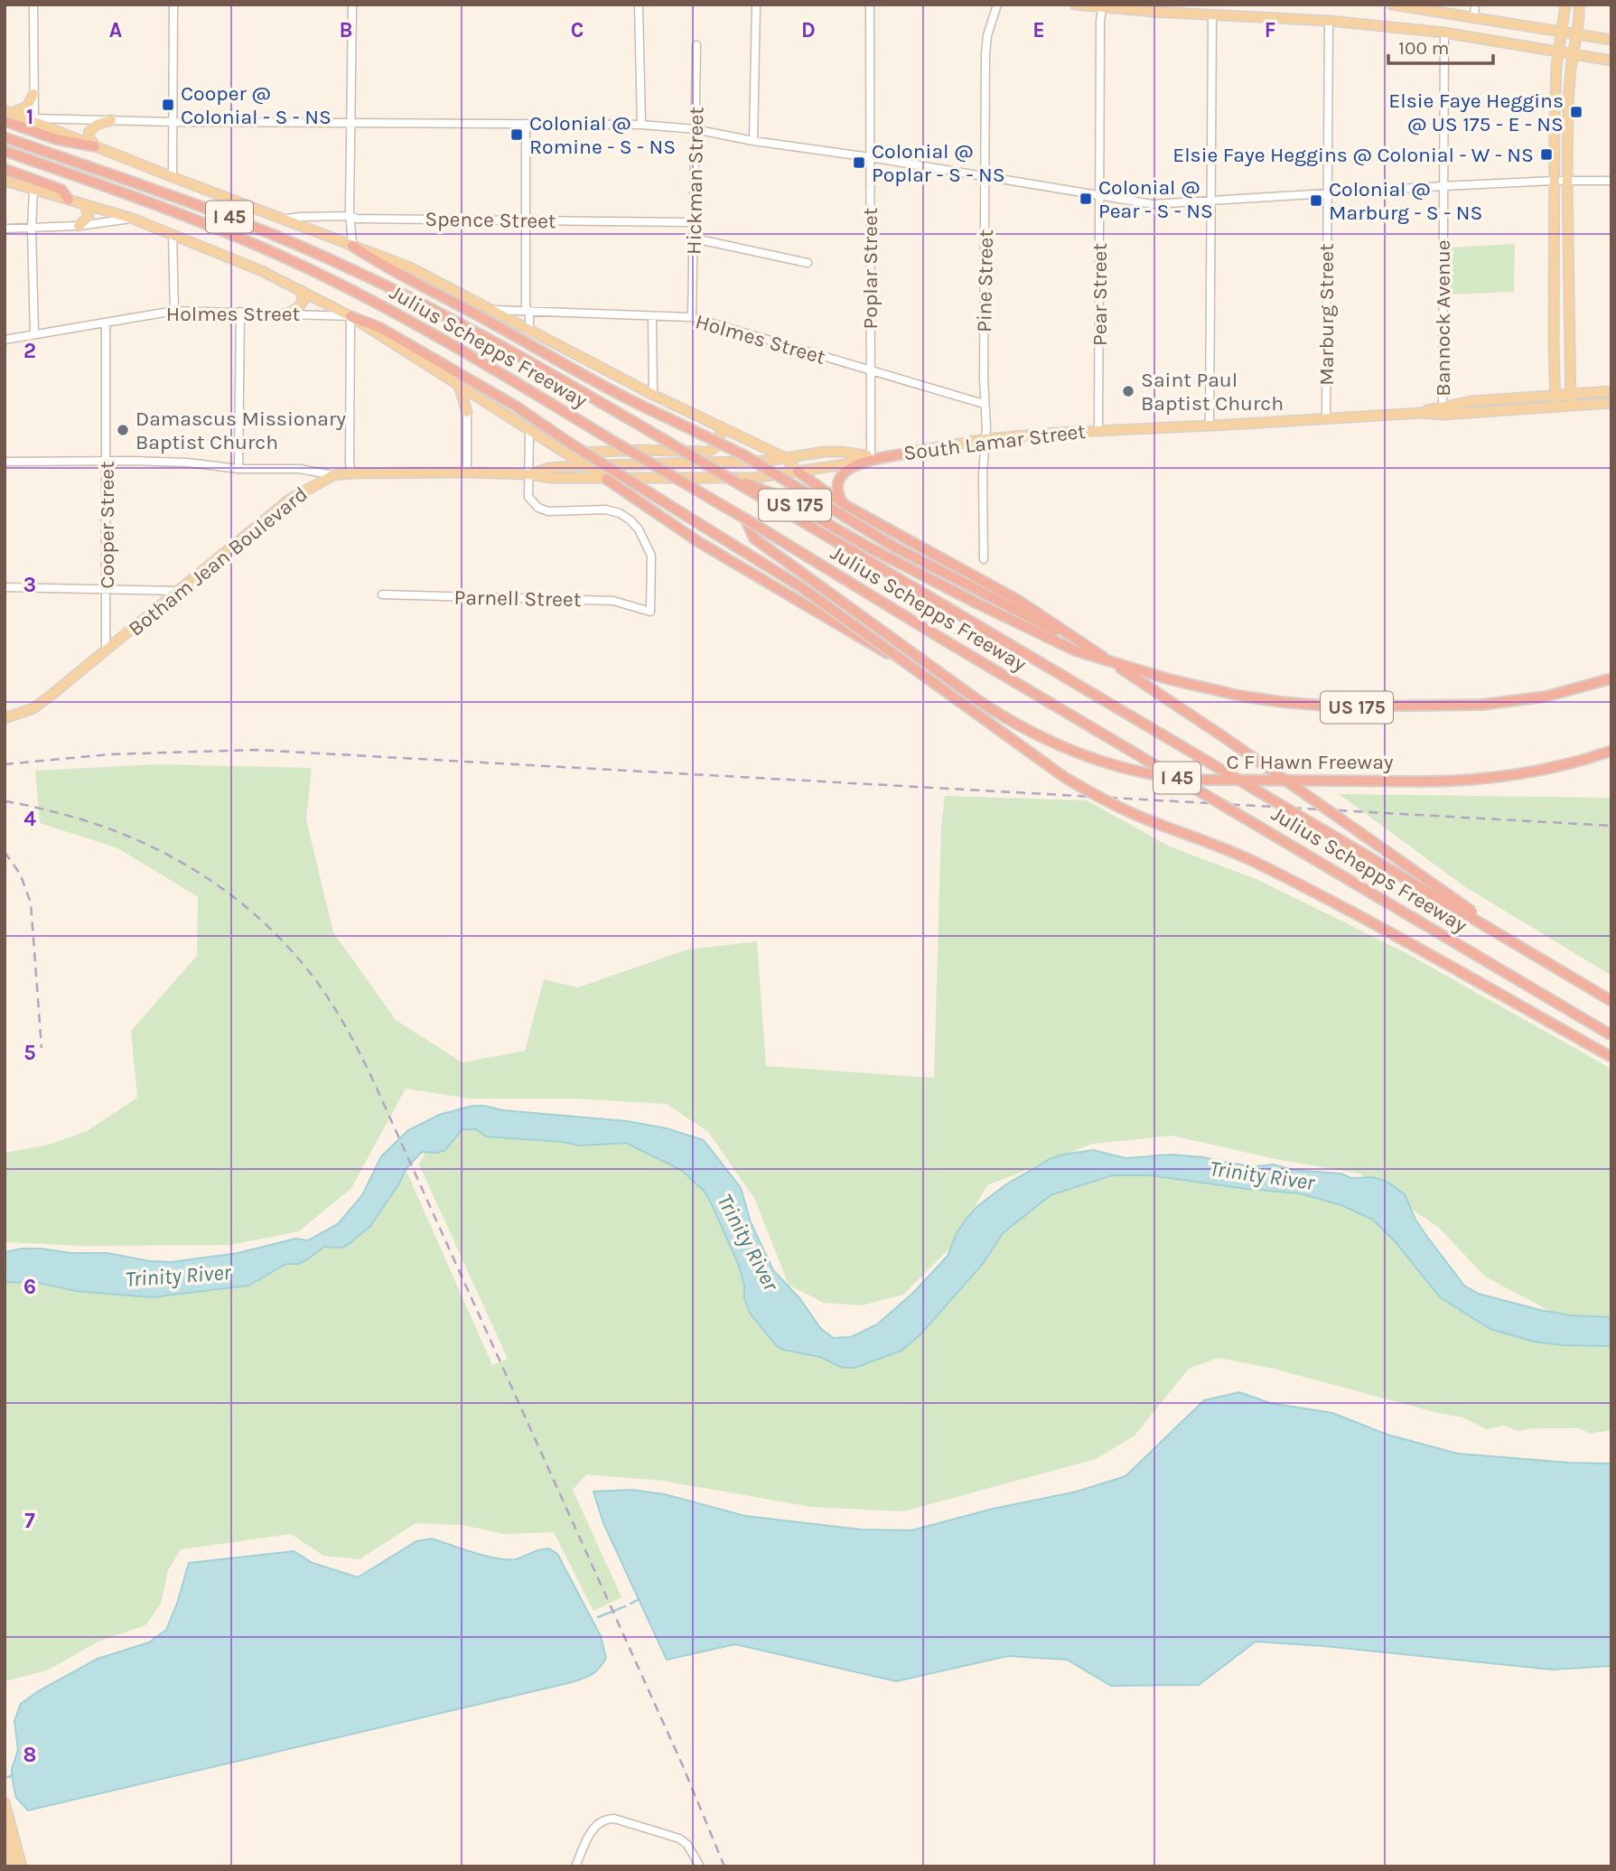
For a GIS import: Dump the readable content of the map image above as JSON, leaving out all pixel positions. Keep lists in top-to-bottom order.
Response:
{
  "streets": {
    "highway": [
      "I 45",
      "Julius Schepps Freeway",
      "US 175",
      "C F Hawn Freeway"
    ],
    "main road": ["South Lamar Street", "Botham Jean Boulevard"],
    "street": [
      "Hickman Street",
      "Spence Street",
      "Poplar Street",
      "Pine Street",
      "Pear Street",
      "Holmes Street",
      "Marburg Street",
      "Bannock Avenue",
      "Cooper Street",
      "Parnell Street"
    ]
  },
  "crossings": [
    ["Hickman Street", "Spence Street"],
    ["Hickman Street", "Holmes Street"],
    ["Spence Street", "Julius Schepps Freeway"],
    ["Poplar Street", "Holmes Street"],
    ["Poplar Street", "South Lamar Street"],
    ["Pine Street", "Holmes Street"],
    ["Pine Street", "South Lamar Street"],
    ["Pear Street", "South Lamar Street"],
    ["Holmes Street", "Julius Schepps Freeway"],
    ["Holmes Street", "Cooper Street"],
    ["Marburg Street", "South Lamar Street"],
    ["Bannock Avenue", "South Lamar Street"],
    ["Julius Schepps Freeway", "South Lamar Street"],
    ["Julius Schepps Freeway", "US 175"],
    ["Julius Schepps Freeway", "C F Hawn Freeway"],
    ["South Lamar Street", "Botham Jean Boulevard"],
    ["South Lamar Street", "Parnell Street"],
    ["Cooper Street", "Botham Jean Boulevard"],
    ["Botham Jean Boulevard", "Parnell Street"]
  ],
  "water": ["Trinity River"],
  "places": {
    "transit": [
      "Cooper @ Colonial - S - NS",
      "Elsie Faye Heggins @ US 175 - E - NS",
      "Colonial @ Romine - S - NS",
      "Elsie Faye Heggins @ Colonial - W - NS",
      "Colonial @ Poplar - S - NS",
      "Colonial @ Pear - S - NS",
      "Colonial @ Marburg - S - NS"
    ],
    "other": ["Saint Paul Baptist Church", "Damascus Missionary Baptist Church"]
  },
  "scale_bar": "100 m",
  "grid": {
    "columns": [
      "A",
      "B",
      "C",
      "D",
      "E",
      "F"
    ],
    "rows": [
      "1",
      "2",
      "3",
      "4",
      "5",
      "6",
      "7",
      "8"
    ]
  }
}
